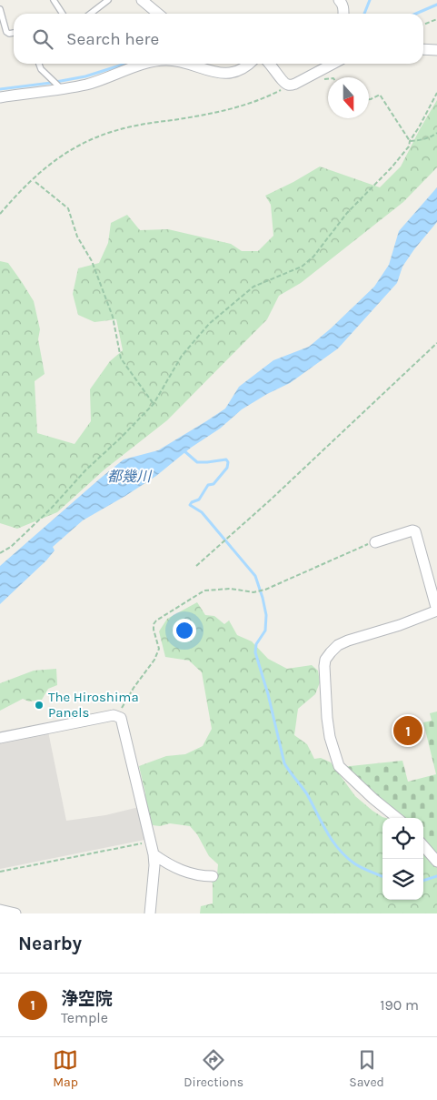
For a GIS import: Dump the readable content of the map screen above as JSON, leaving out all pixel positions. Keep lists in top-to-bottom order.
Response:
{
  "water": ["都幾川"],
  "places": ["The Hiroshima Panels"],
  "north": "bottom",
  "page": {
    "search": "Search here",
    "pins": "1",
    "heading": "Nearby",
    "list": [
      {
        "mark": "1",
        "name": "浄空院",
        "note": "Temple",
        "value": "190 m"
      }
    ],
    "nav": ["Map", "Directions", "Saved"]
  }
}
